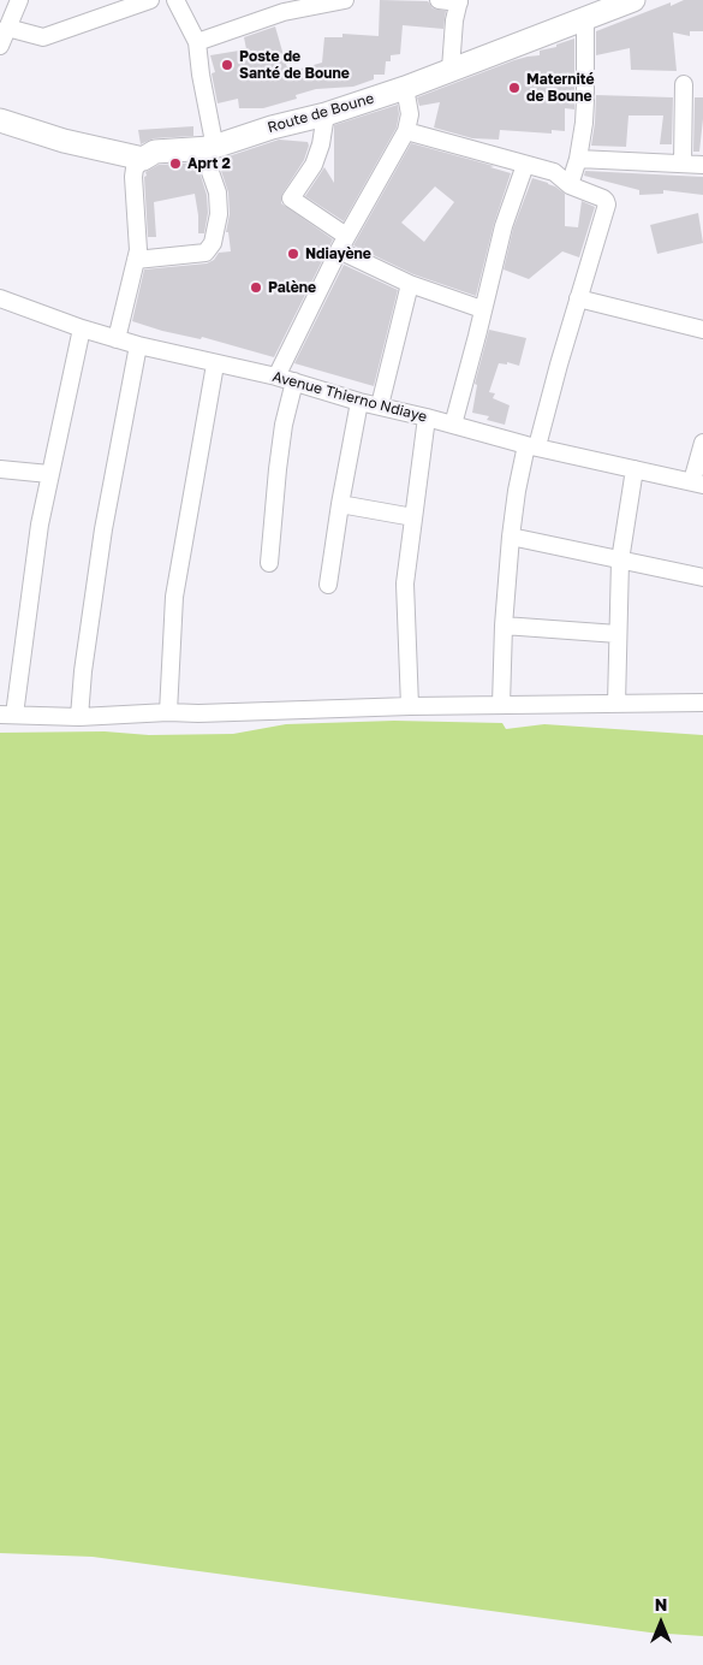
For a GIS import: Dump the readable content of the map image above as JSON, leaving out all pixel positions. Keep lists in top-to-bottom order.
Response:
{
  "streets": {
    "street": ["Route de Boune", "Avenue Thierno Ndiaye"]
  },
  "places": [
    "Poste de Santé de Boune",
    "Maternité de Boune",
    "Aprt 2",
    "Ndiayène",
    "Palène"
  ],
  "north": "top"
}
